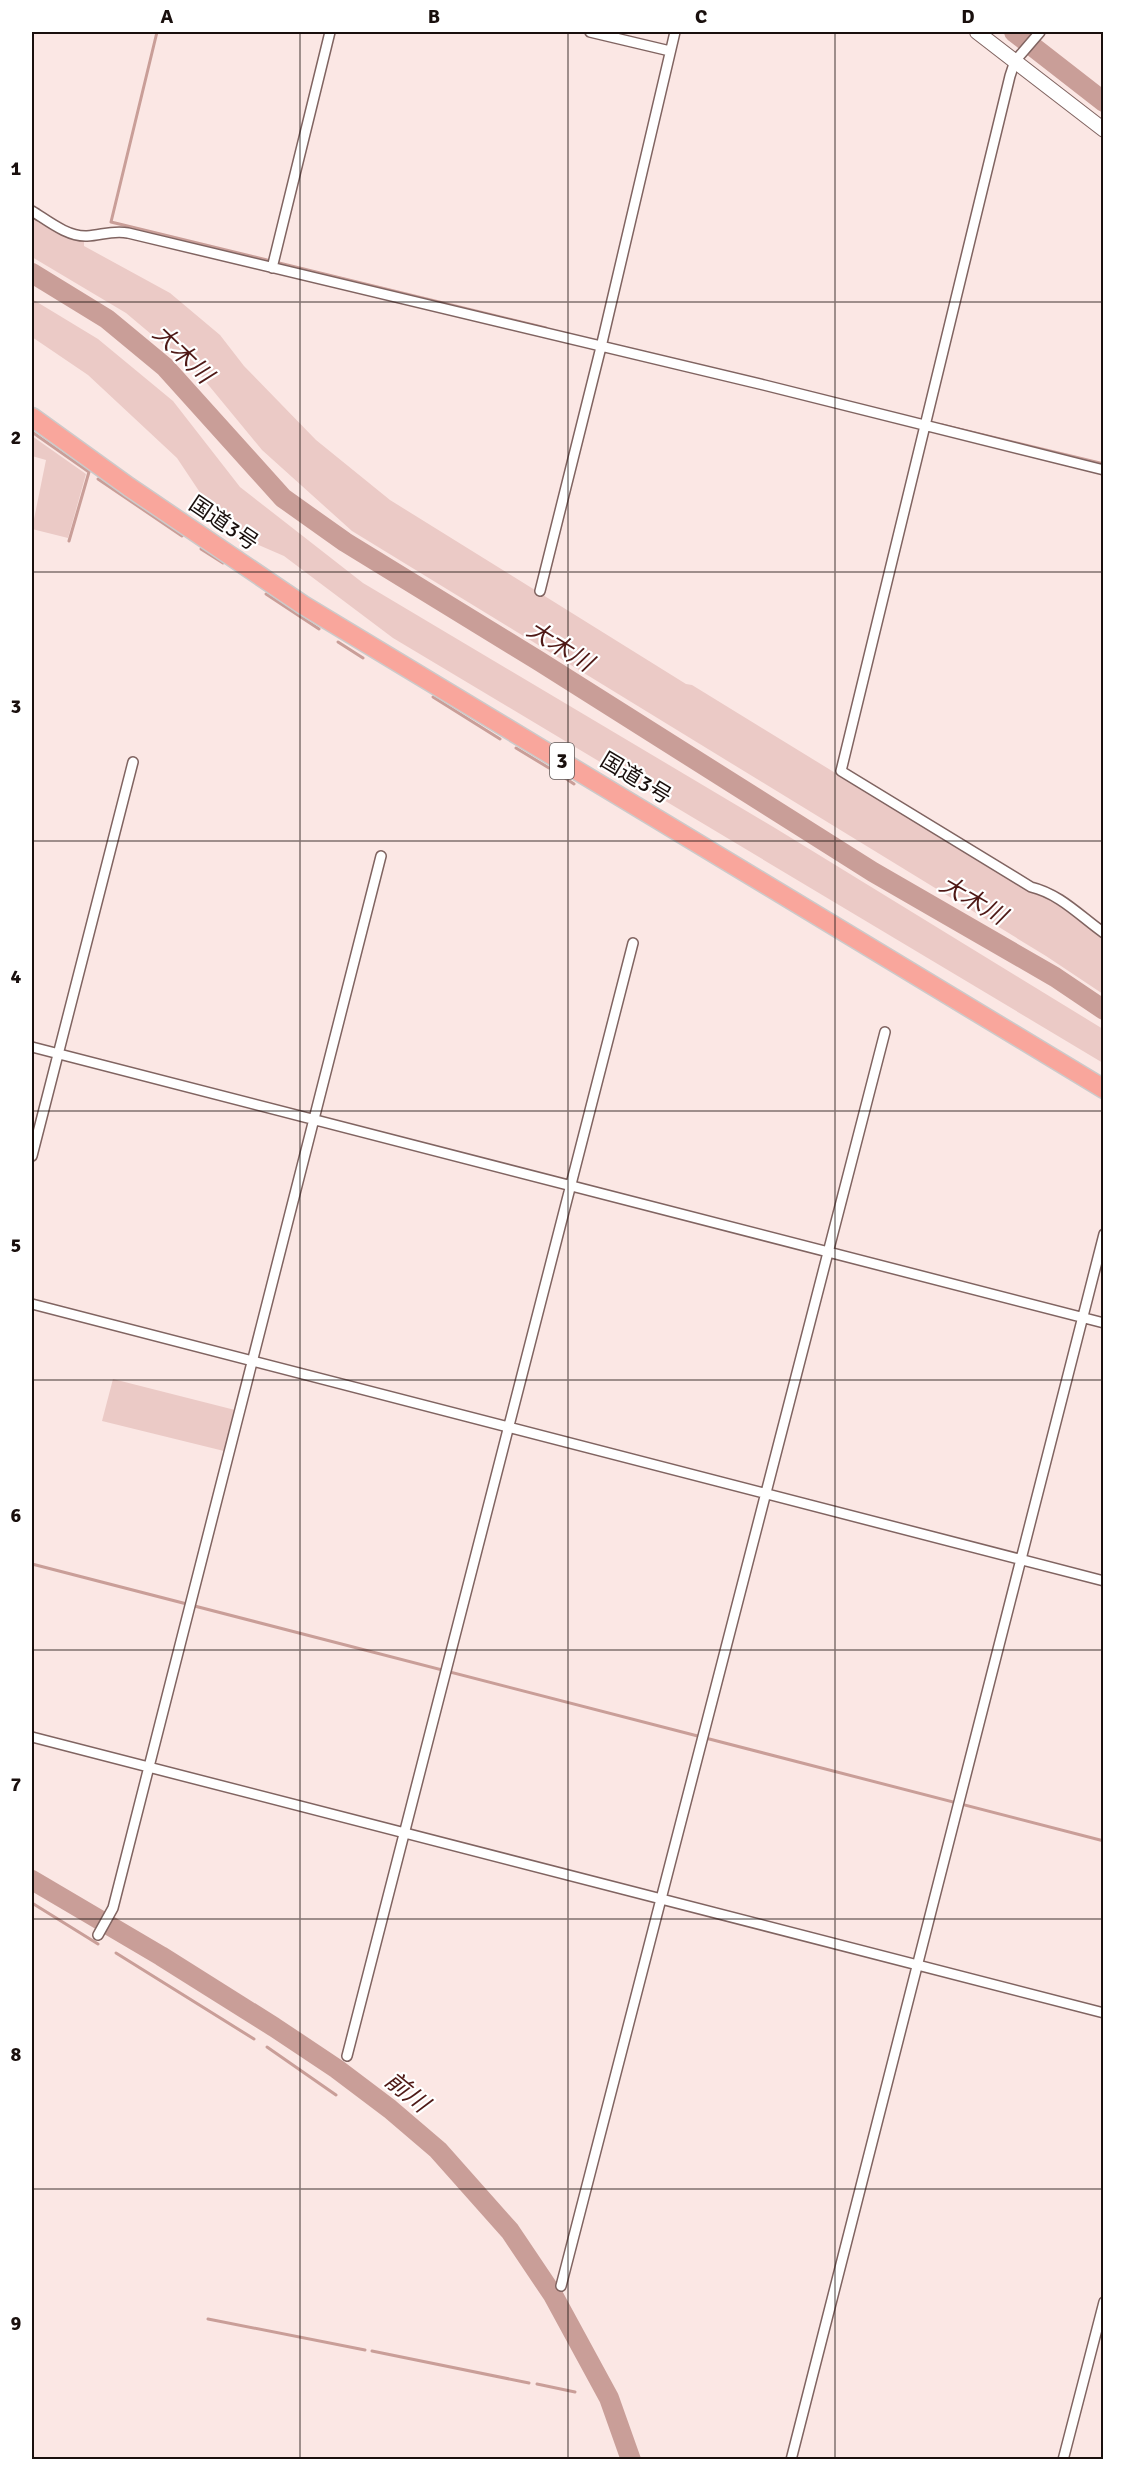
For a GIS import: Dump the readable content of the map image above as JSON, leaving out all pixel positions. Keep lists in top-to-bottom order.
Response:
{
  "streets": {
    "highway": ["国道3号", "3"]
  },
  "water": ["大木川", "前川"],
  "grid": {
    "columns": [
      "A",
      "B",
      "C",
      "D"
    ],
    "rows": [
      "1",
      "2",
      "3",
      "4",
      "5",
      "6",
      "7",
      "8",
      "9"
    ]
  }
}
